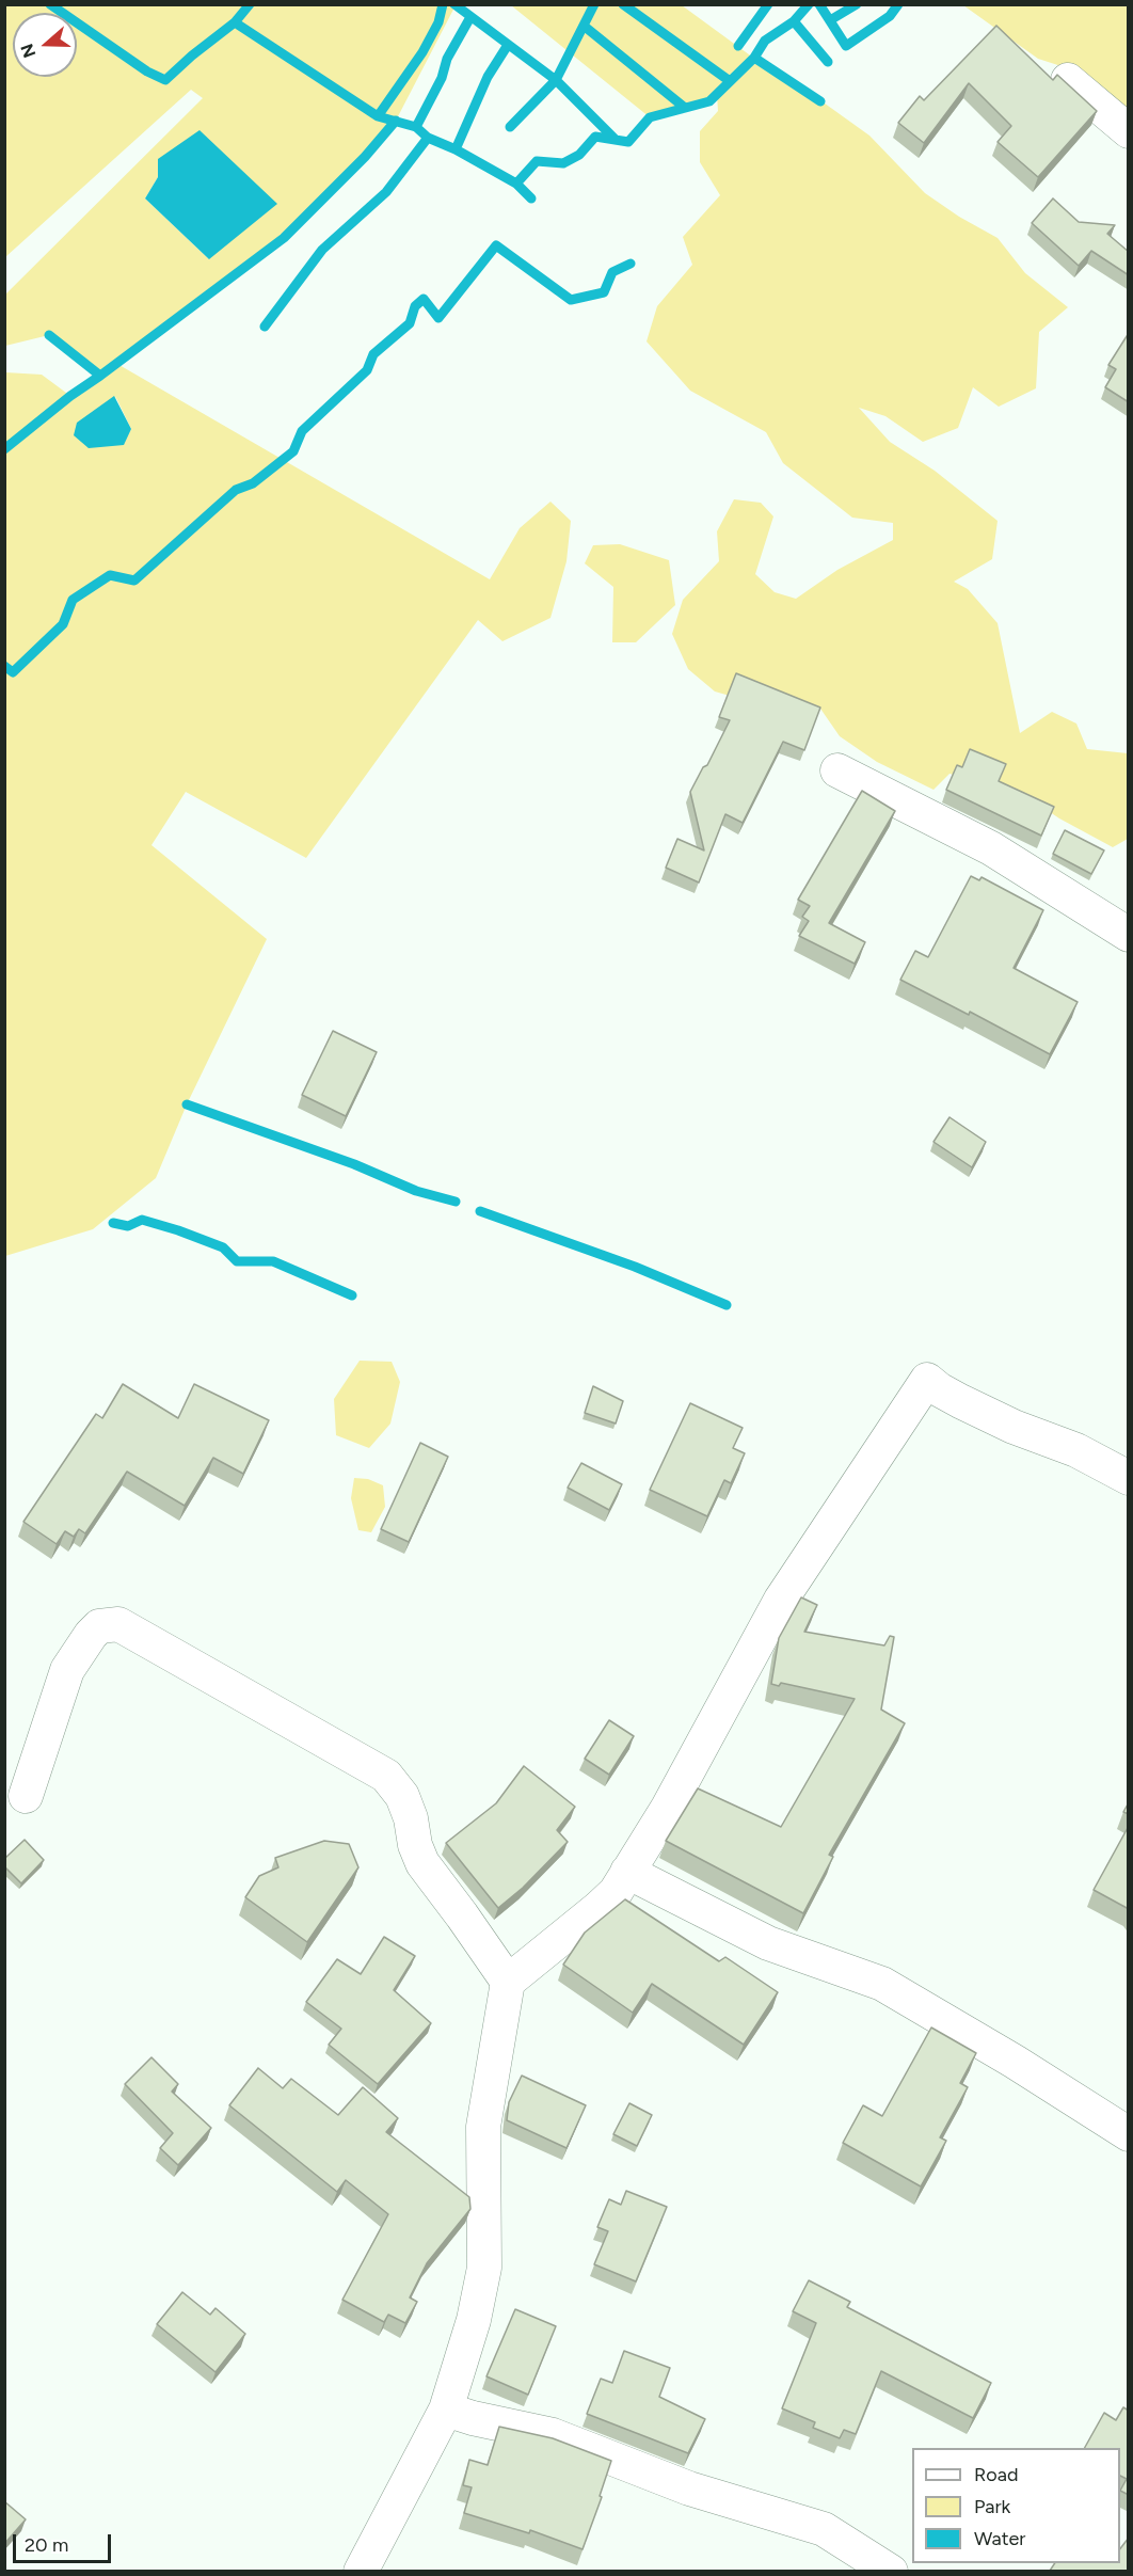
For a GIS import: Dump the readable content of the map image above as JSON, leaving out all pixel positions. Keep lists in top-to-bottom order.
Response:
{
  "legend": ["Road", "Park", "Water"],
  "scale_bar": "20 m",
  "north": "left"
}
